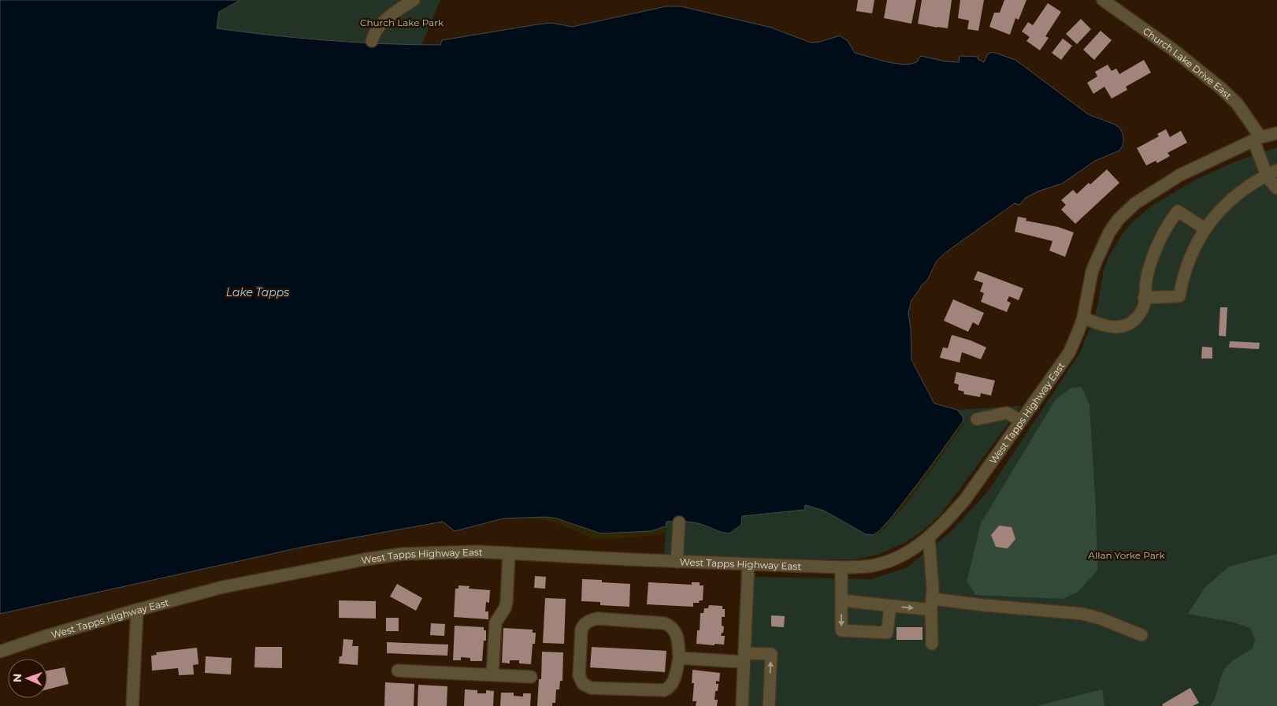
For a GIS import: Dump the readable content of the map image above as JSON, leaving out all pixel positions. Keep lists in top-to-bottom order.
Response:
{
  "streets": {
    "street": ["Church Lake Drive East", "West Tapps Highway East"]
  },
  "crossings": [
    ["Church Lake Drive East", "West Tapps Highway East"]
  ],
  "water": ["Lake Tapps"],
  "parks": ["Church Lake Park", "Allan Yorke Park"],
  "north": "left"
}
